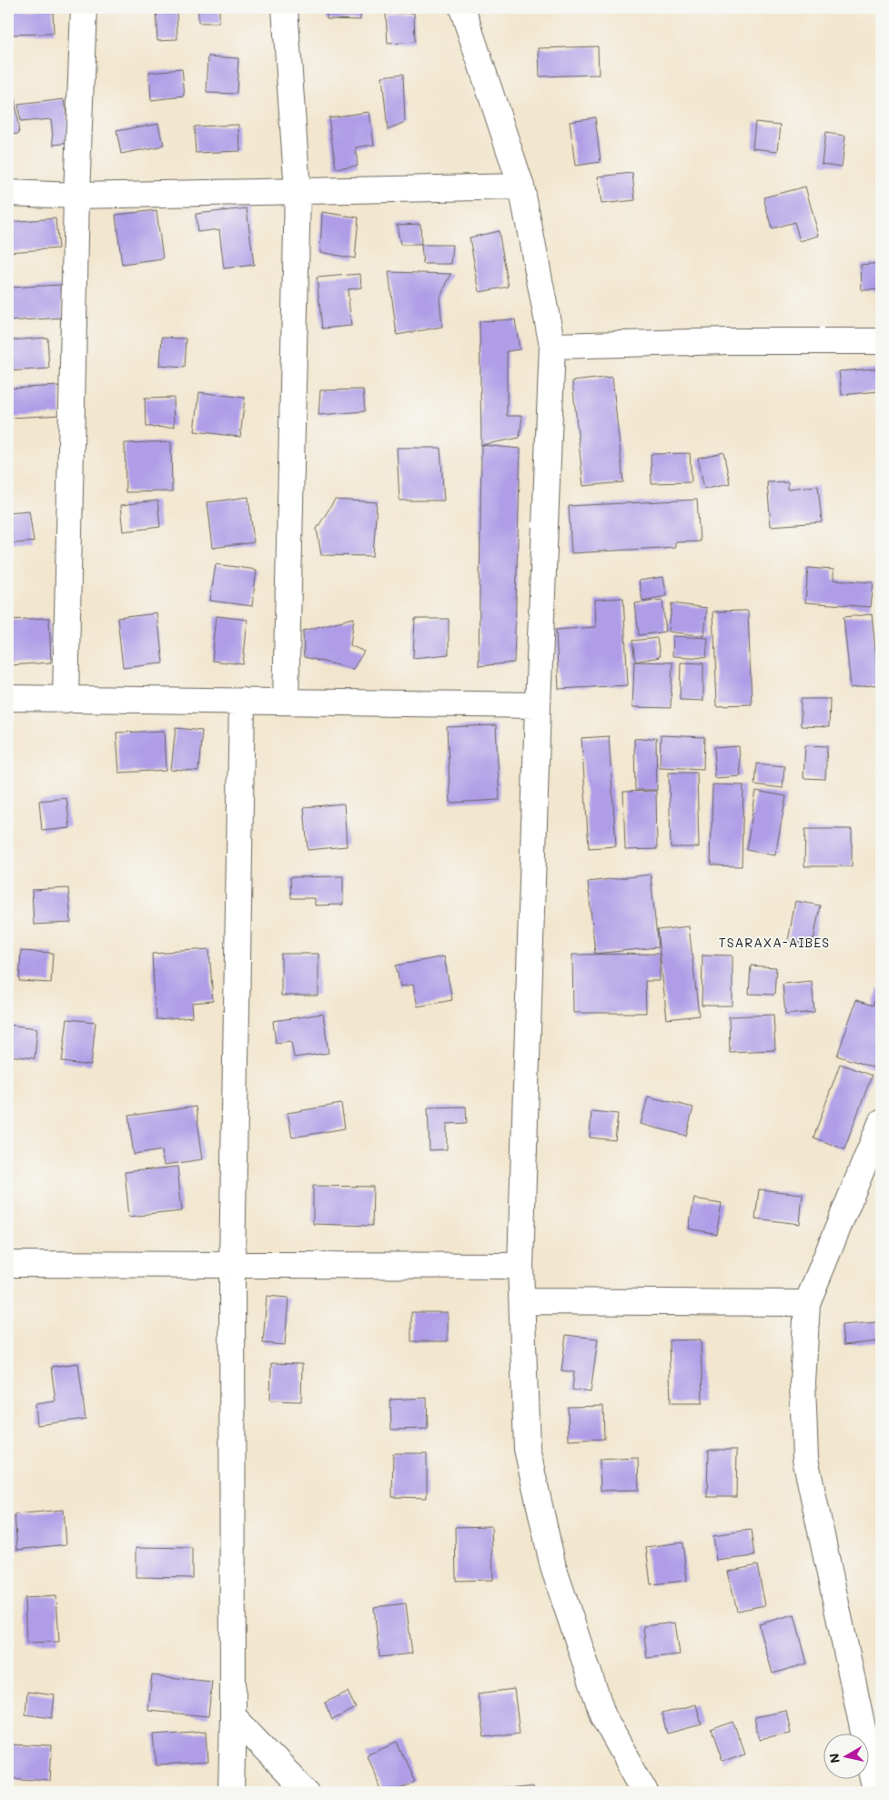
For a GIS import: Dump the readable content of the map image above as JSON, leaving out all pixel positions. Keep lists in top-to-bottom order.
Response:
{
  "districts": ["TSARAXA-AIBES"],
  "north": "left"
}
